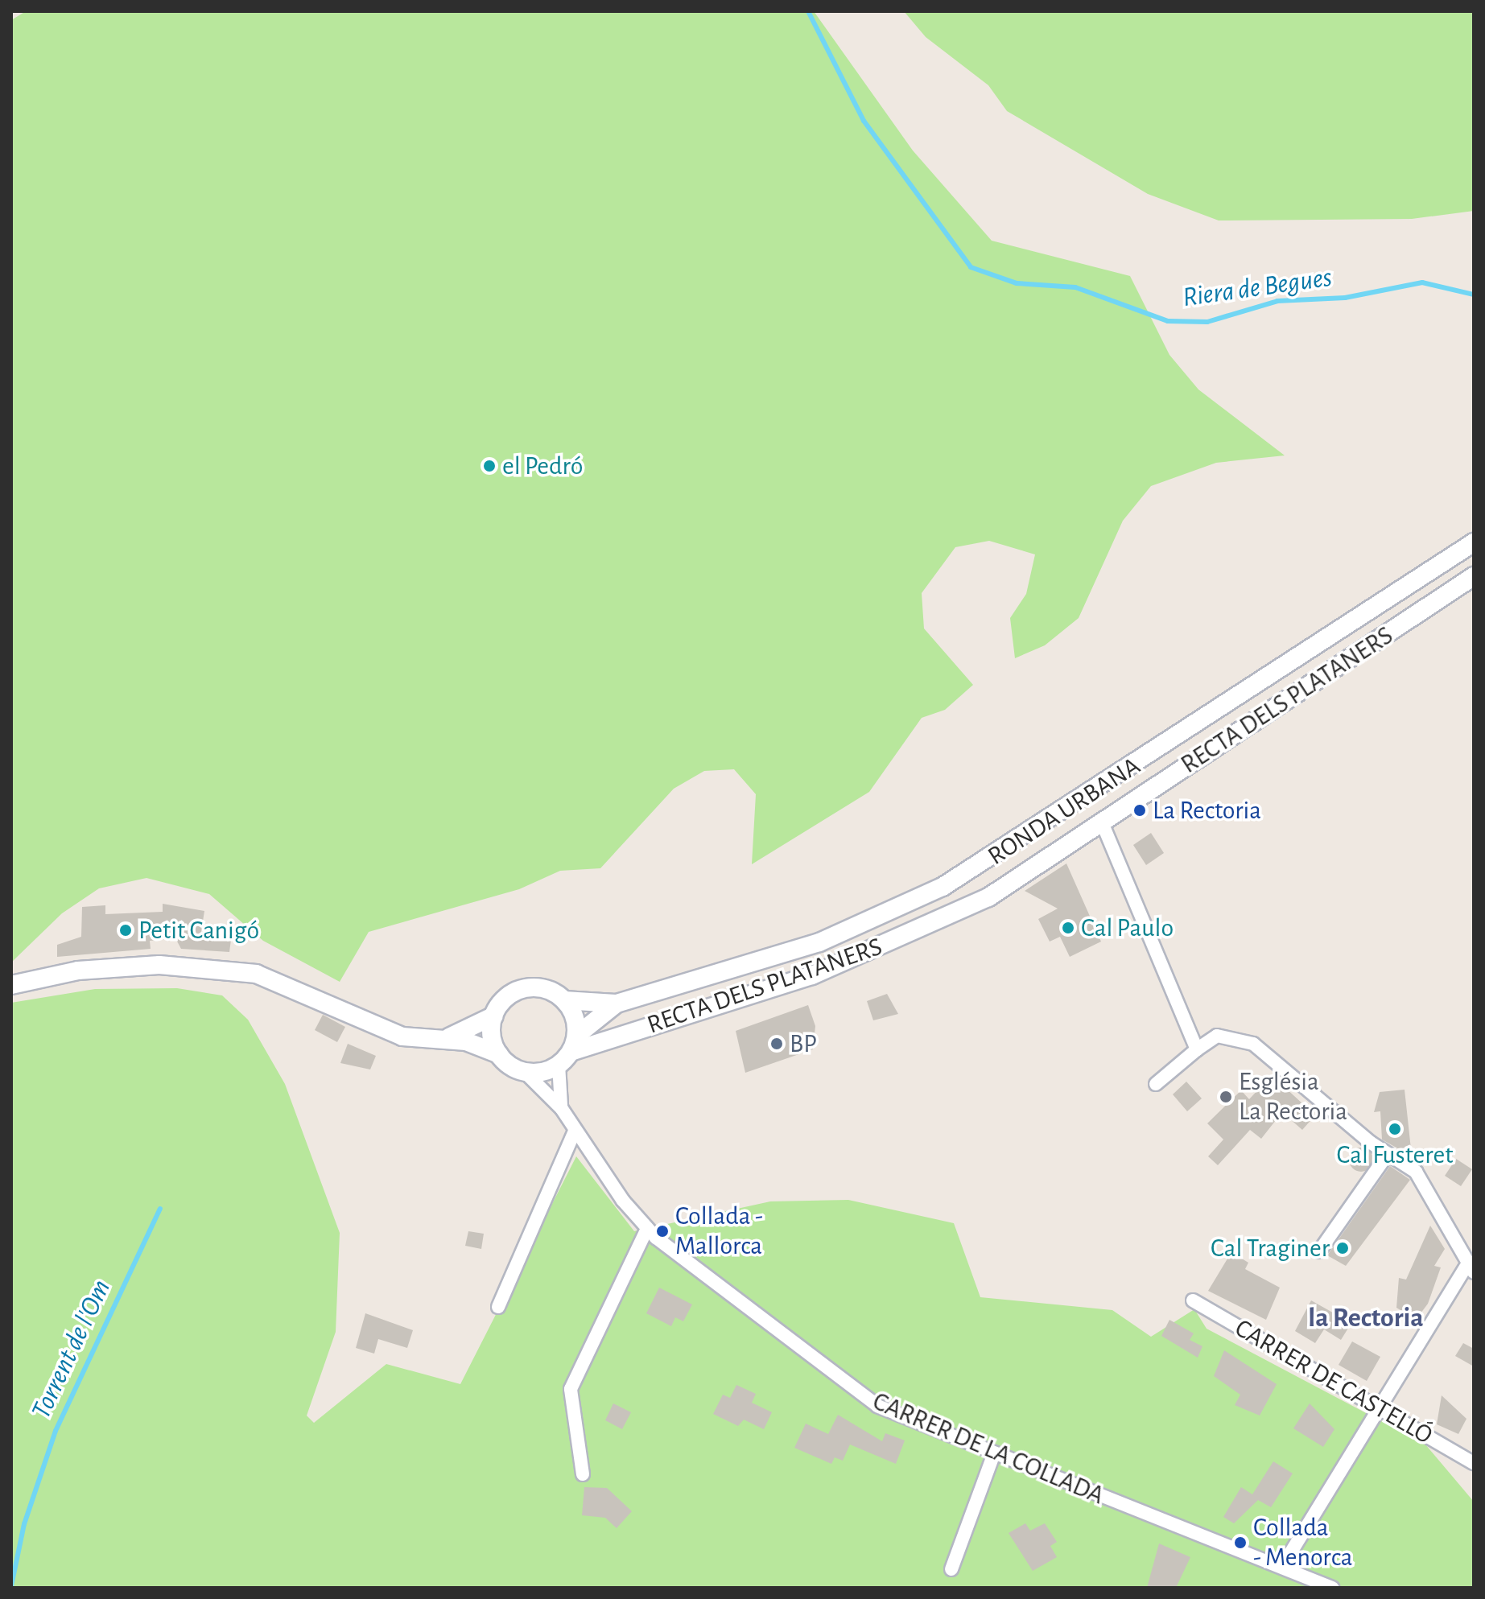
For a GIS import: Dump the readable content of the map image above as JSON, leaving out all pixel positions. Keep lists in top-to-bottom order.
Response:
{
  "streets": {
    "main road": ["RECTA DELS PLATANERS", "RONDA URBANA"],
    "street": ["CARRER DE CASTELLÓ", "CARRER DE LA COLLADA"]
  },
  "crossings": [
    ["RECTA DELS PLATANERS", "RONDA URBANA"]
  ],
  "districts": ["la Rectoria"],
  "water": ["Riera de Begues", "Torrent de l'Om"],
  "places": [
    "el Pedró",
    "La Rectoria",
    "Cal Paulo",
    "Petit Canigó",
    "BP",
    "Església La Rectoria",
    "Cal Fusteret",
    "Collada - Mallorca",
    "Cal Traginer",
    "Collada - Menorca"
  ]
}
